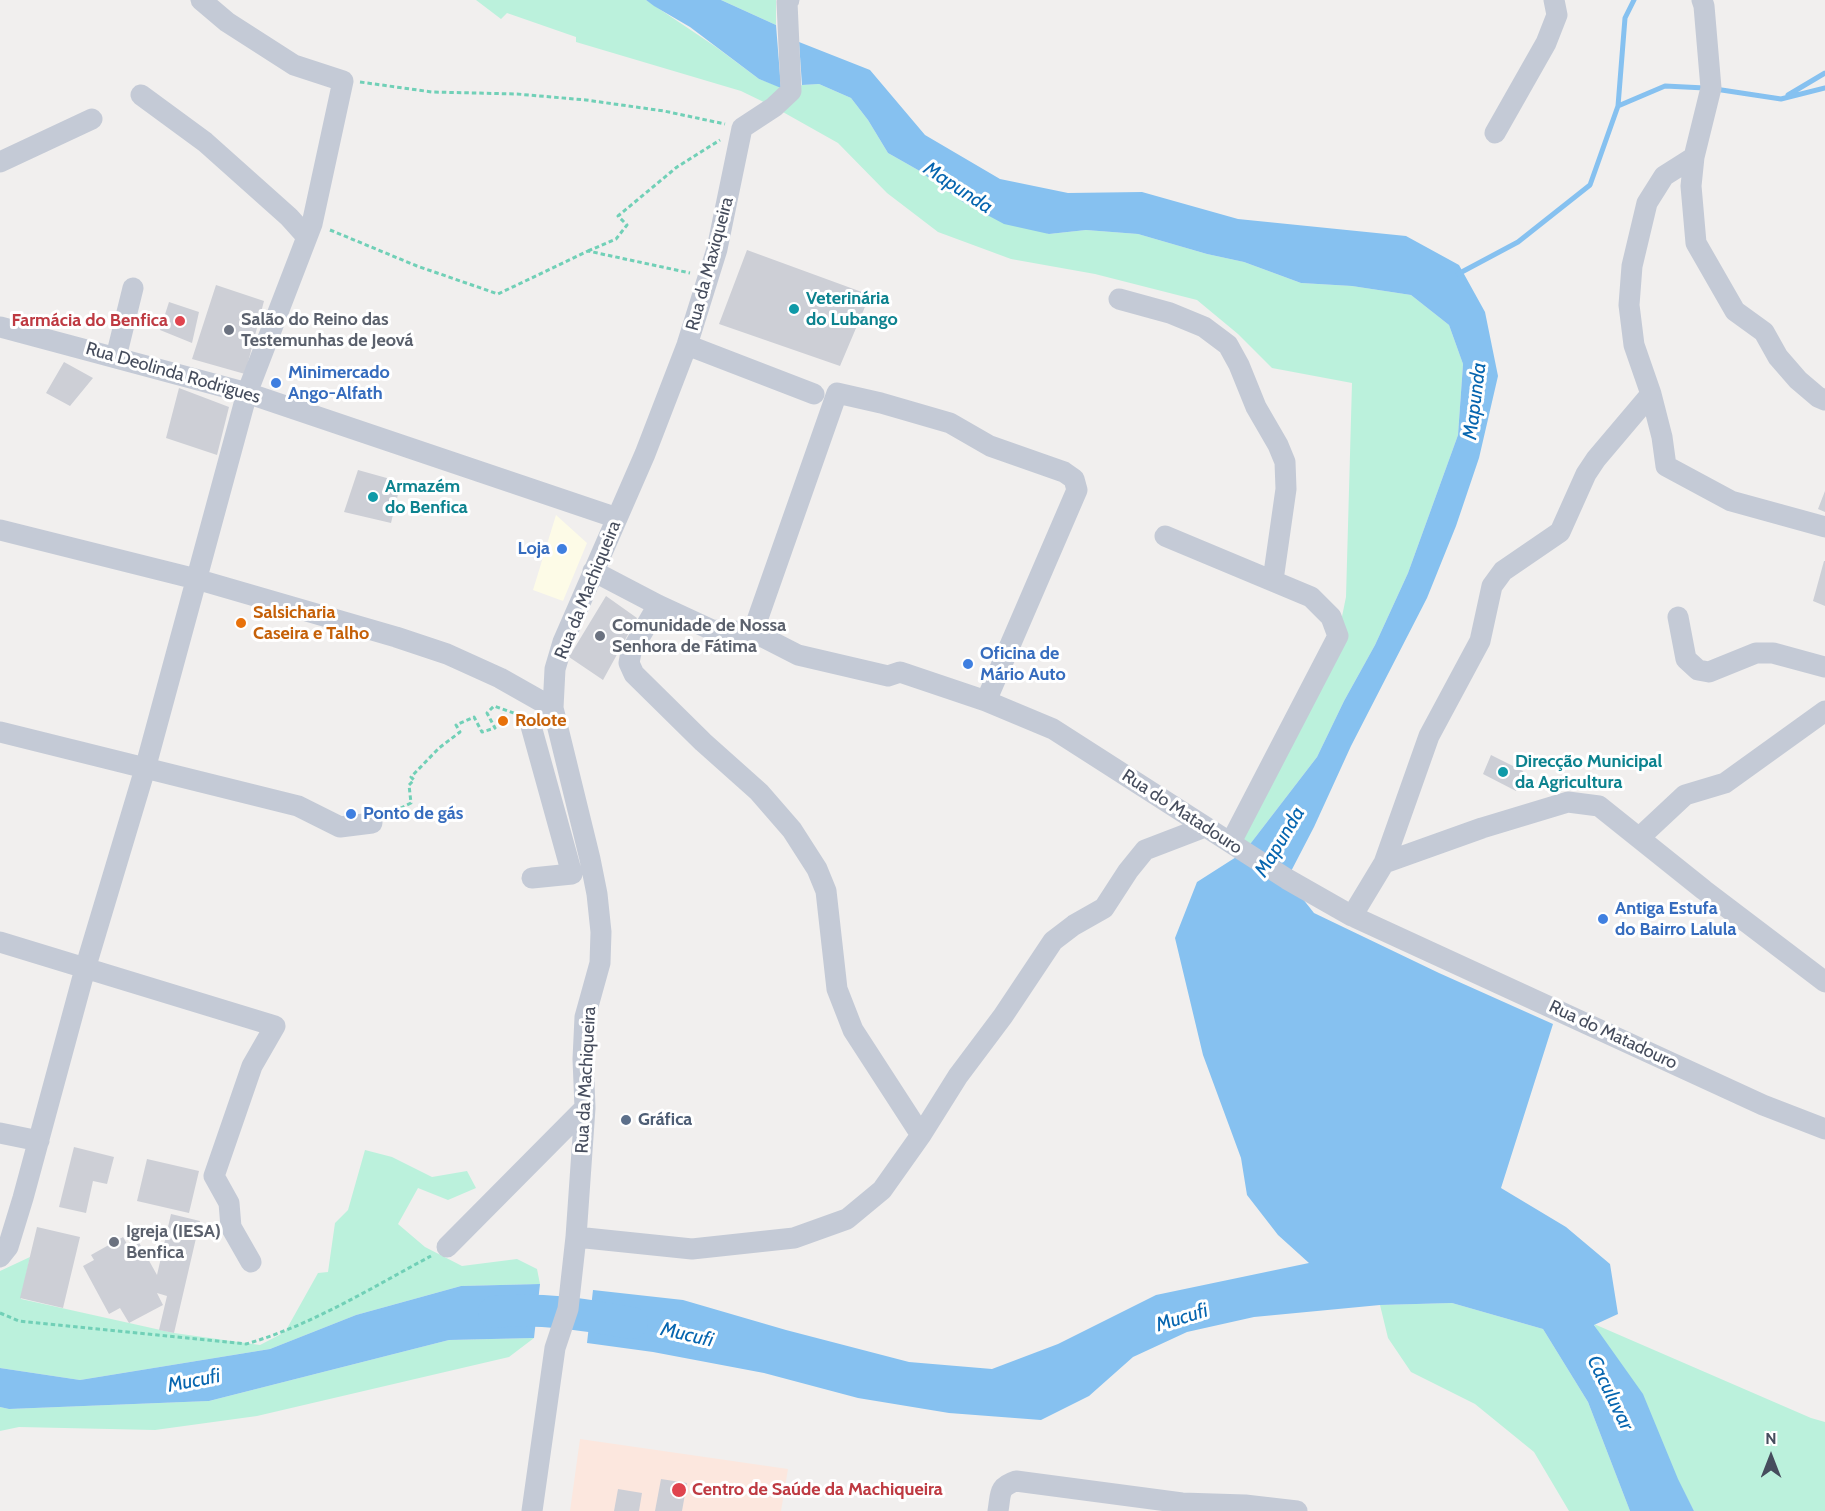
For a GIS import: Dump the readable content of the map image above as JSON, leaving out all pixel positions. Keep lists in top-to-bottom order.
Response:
{
  "streets": {
    "street": [
      "Rua da Maxiqueira",
      "Rua Deolinda Rodrigues",
      "Rua da Machiqueira",
      "Rua do Matadouro"
    ]
  },
  "crossings": [
    ["Rua da Maxiqueira", "Rua da Machiqueira"],
    ["Rua Deolinda Rodrigues", "Rua da Machiqueira"],
    ["Rua da Machiqueira", "Rua do Matadouro"]
  ],
  "water": ["Mapunda", "Mucufi", "Caculuvar"],
  "places": [
    "Veterinária do Lubango",
    "Farmácia do Benfica",
    "Salão do Reino das Testemunhas de Jeová",
    "Minimercado Ango-Alfath",
    "Armazém do Benfica",
    "Loja",
    "Salsicharia Caseira e Talho",
    "Comunidade de Nossa Senhora de Fátima",
    "Oficina de Mário Auto",
    "Rolote",
    "Direcção Municipal da Agricultura",
    "Ponto de gás",
    "Antiga Estufa do Bairro Lalula",
    "Gráfica",
    "Igreja (IESA) Benfica",
    "Centro de Saúde da Machiqueira"
  ],
  "north": "top"
}
